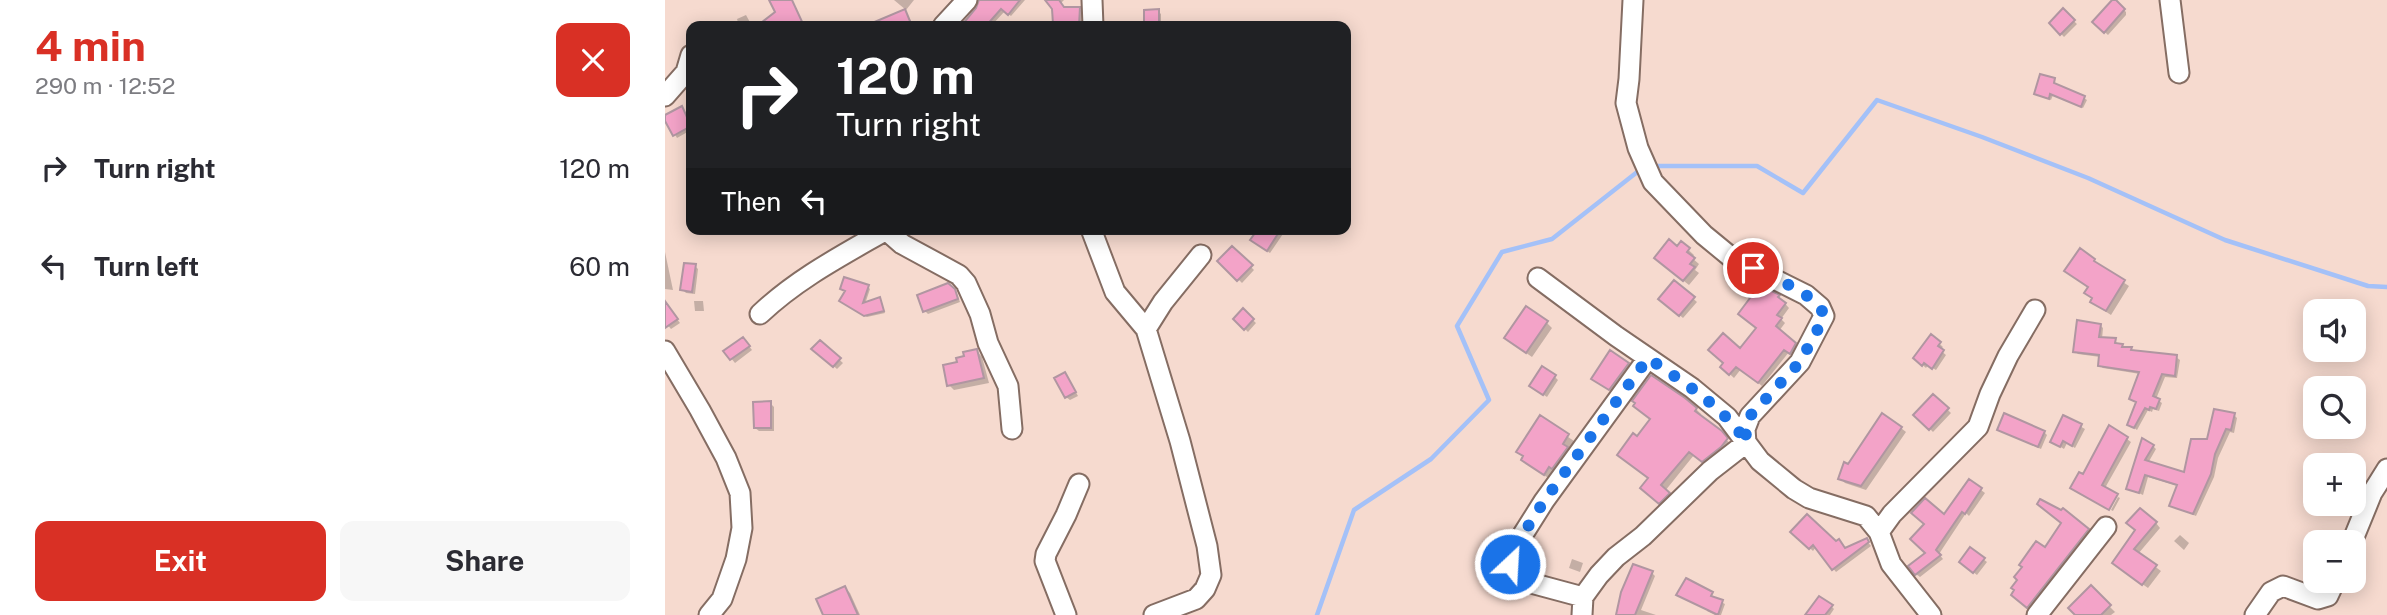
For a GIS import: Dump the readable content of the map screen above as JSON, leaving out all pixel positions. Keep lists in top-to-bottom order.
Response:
{
  "page": {
    "heading": ["4 min", "290 m · 12:52"],
    "turn": ["120 m", "Turn right"],
    "list": [
      {
        "name": "Turn right",
        "value": "120 m"
      },
      {
        "name": "Turn left",
        "value": "60 m"
      }
    ],
    "then": "Then",
    "map_buttons": ["+", "−"],
    "buttons": ["Exit", "Share"]
  }
}
